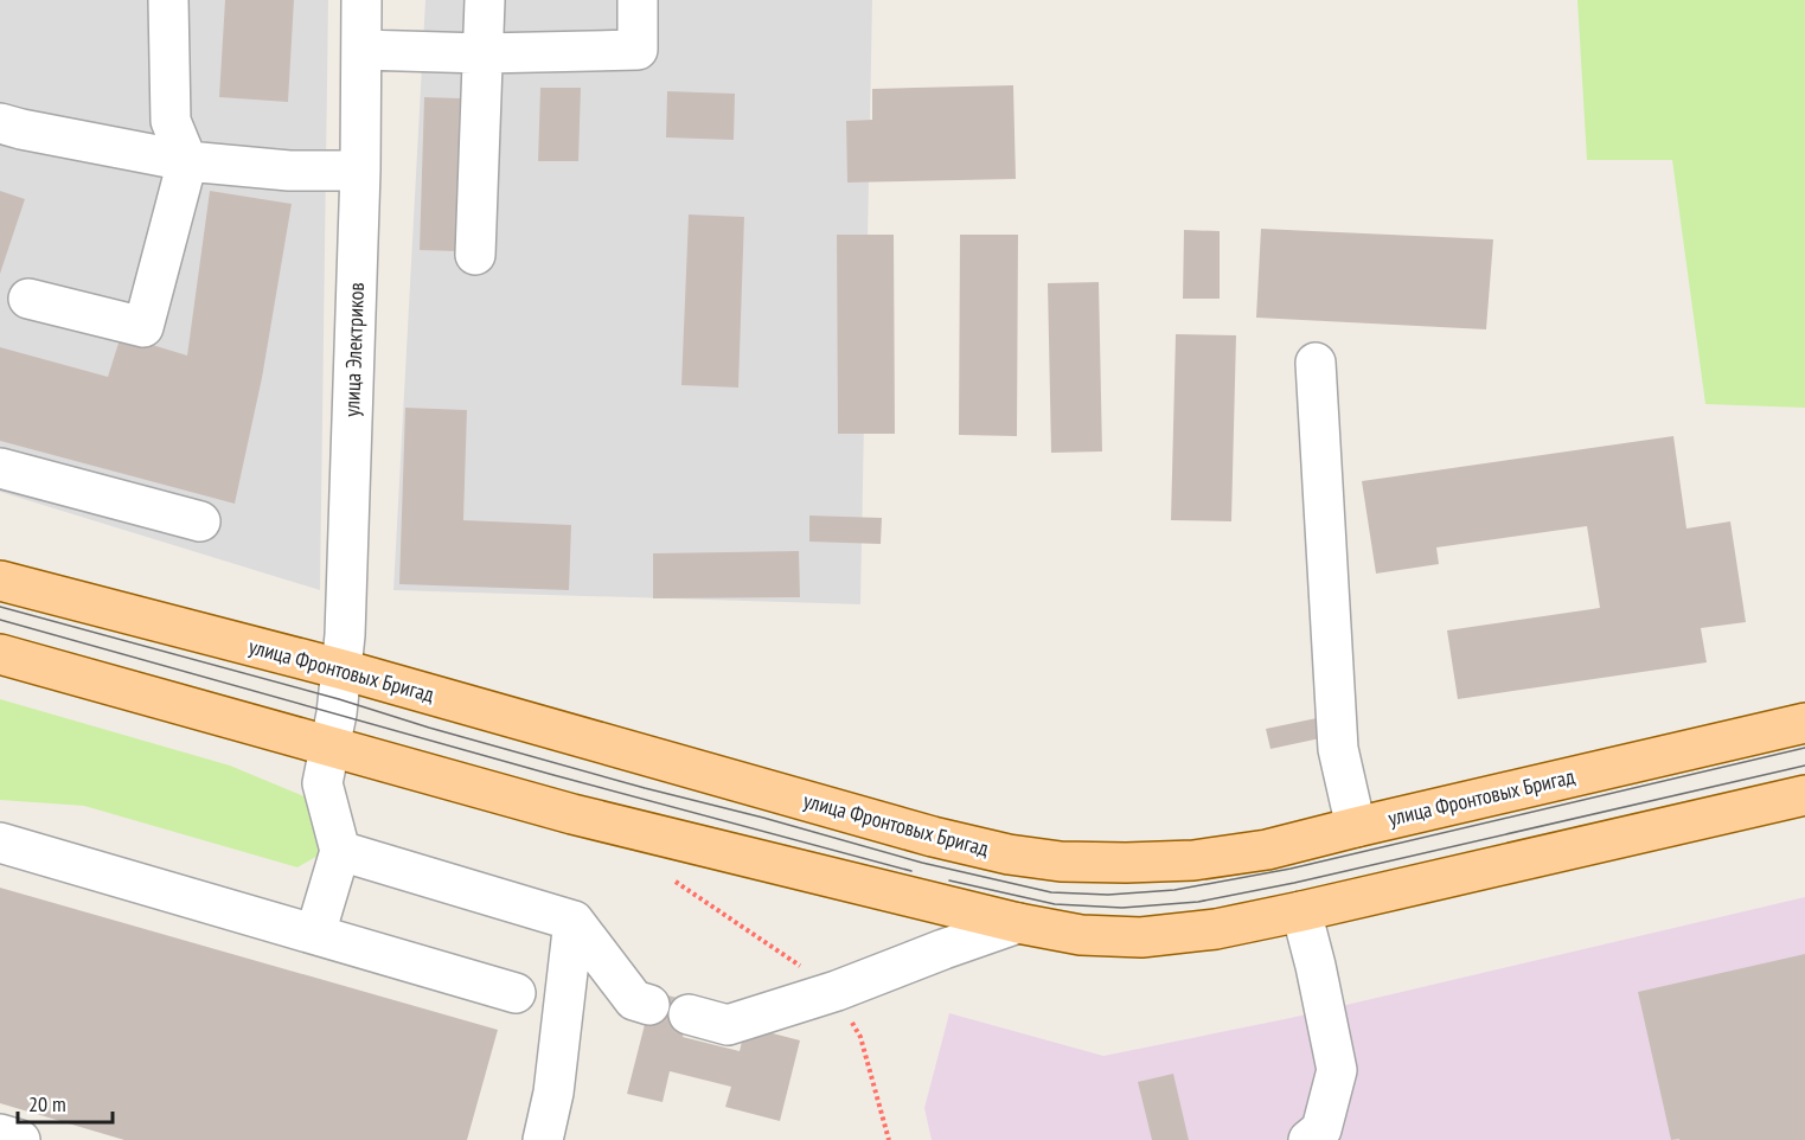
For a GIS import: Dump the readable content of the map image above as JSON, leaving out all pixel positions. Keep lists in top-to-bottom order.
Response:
{
  "streets": {
    "main road": ["улица Фронтовых Бригад"],
    "lane": ["улица Электриков"]
  },
  "crossings": [
    ["улица Электриков", "улица Фронтовых Бригад"]
  ],
  "scale_bar": "20 m"
}
